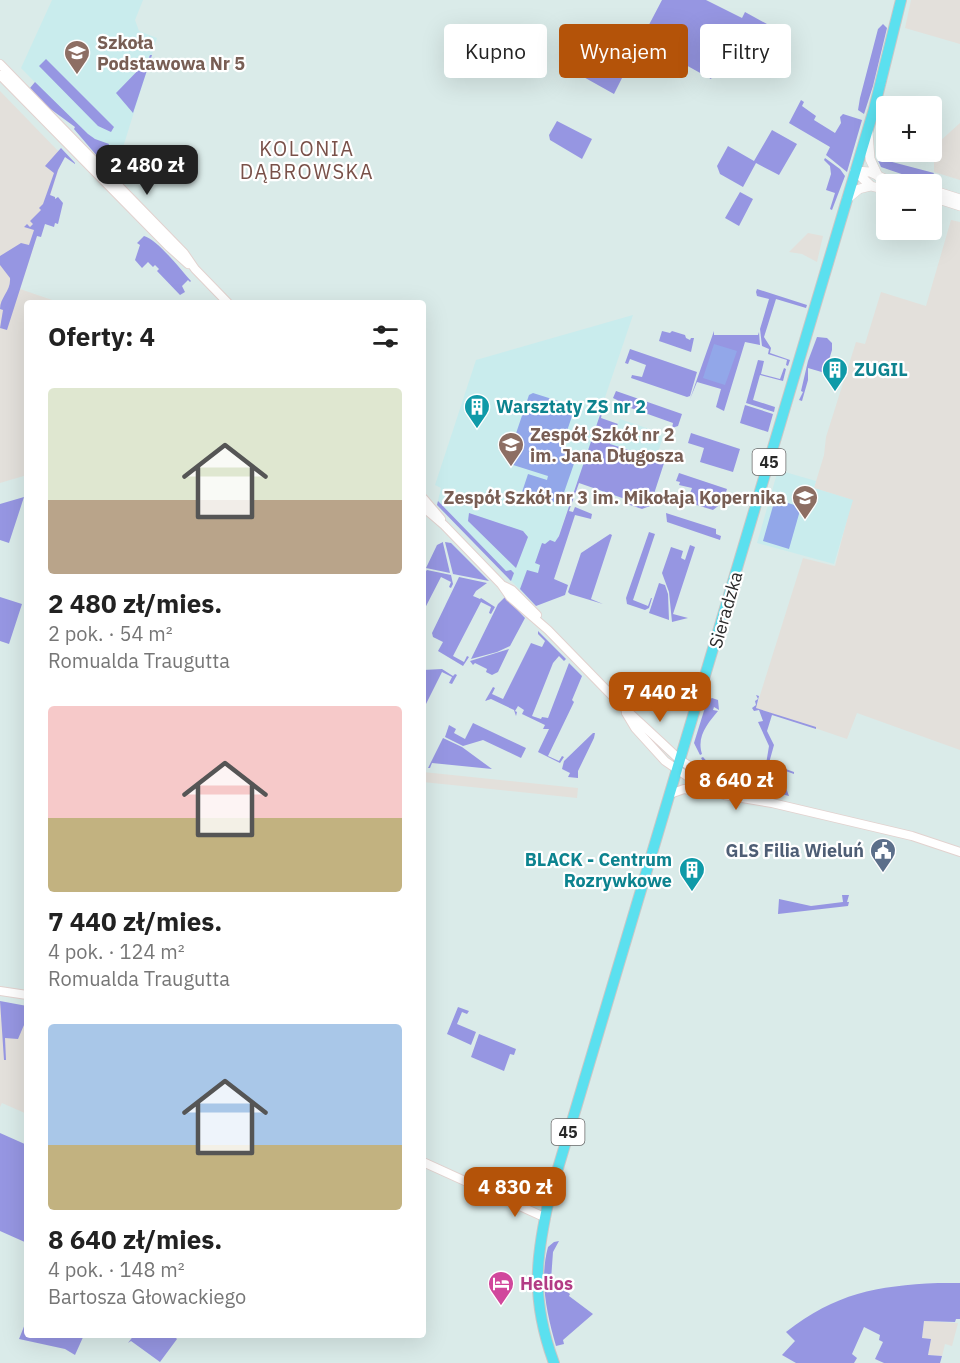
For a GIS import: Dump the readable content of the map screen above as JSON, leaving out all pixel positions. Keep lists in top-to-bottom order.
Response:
{
  "streets": {
    "main road": ["45", "Sieradzka"]
  },
  "crossings": [
    ["45", "Sieradzka"]
  ],
  "districts": ["KOLONIA DĄBROWSKA"],
  "places": {
    "school or university": ["Szkoła Podstawowa Nr 5", "Zespół Szkół nr 2 im. Jana Długosza", "Zespół Szkół nr 3 im. Mikołaja Kopernika"],
    "building": ["ZUGIL", "Warsztaty ZS nr 2", "BLACK - Centrum Rozrywkowe"],
    "public building": ["GLS Filia Wieluń"],
    "hotel": ["Helios"]
  },
  "page": {
    "chip": ["Kupno", "Wynajem", "Filtry"],
    "map_buttons": ["+", "−"],
    "price": [
      "2 480 zł",
      "7 440 zł",
      "8 640 zł",
      "4 830 zł"
    ],
    "heading": "Oferty: 4",
    "list": [
      {
        "name": "2 480 zł/mies.",
        "note": "2 pok. · 54 m² · Romualda Traugutta"
      },
      {
        "name": "7 440 zł/mies.",
        "note": "4 pok. · 124 m² · Romualda Traugutta"
      },
      {
        "name": "8 640 zł/mies.",
        "note": "4 pok. · 148 m² · Bartosza Głowackiego"
      }
    ]
  }
}
